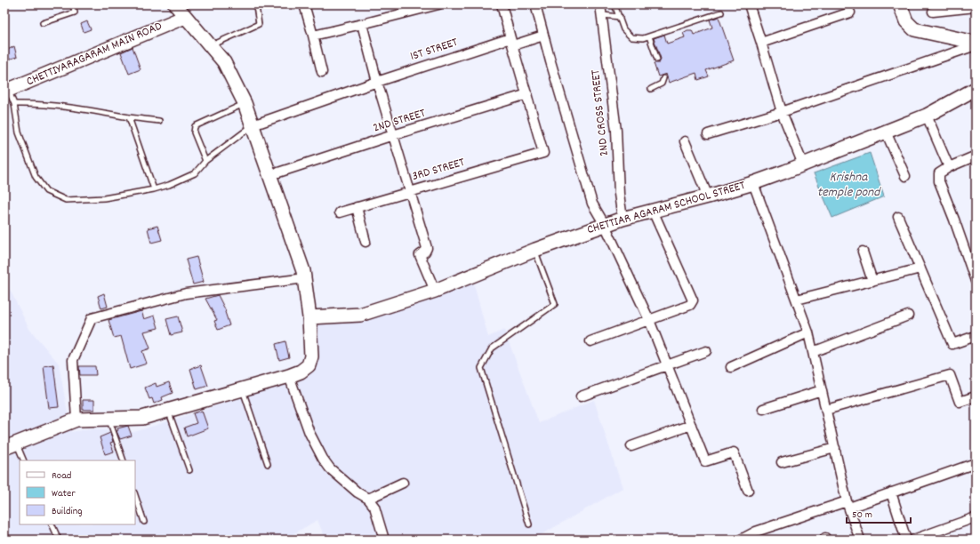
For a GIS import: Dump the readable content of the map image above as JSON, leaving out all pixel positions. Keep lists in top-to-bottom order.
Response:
{
  "streets": {
    "street": [
      "1ST STREET",
      "CHETTIYARAGARAM MAIN ROAD",
      "2ND CROSS STREET",
      "2ND STREET",
      "3RD STREET",
      "CHETTIAR AGARAM SCHOOL STREET"
    ]
  },
  "crossings": [
    ["2ND CROSS STREET", "CHETTIAR AGARAM SCHOOL STREET"],
    ["2ND STREET", "3RD STREET"]
  ],
  "water": ["Krishna temple pond"],
  "legend": ["Road", "Water", "Building"],
  "scale_bar": "50 m"
}
